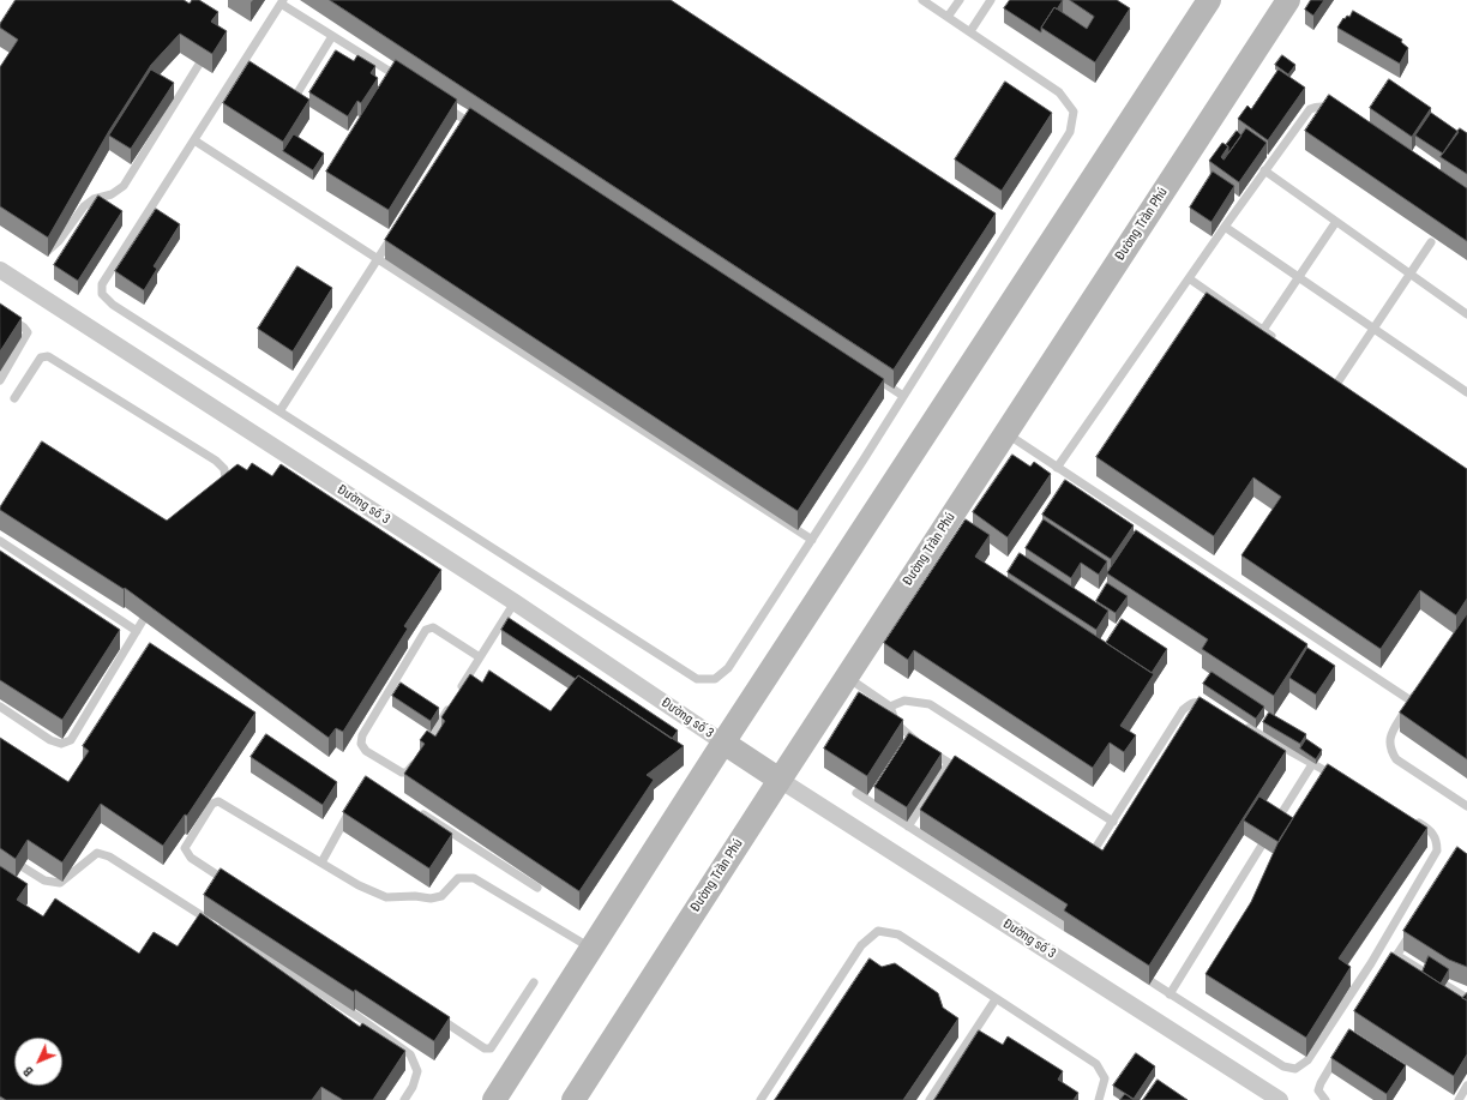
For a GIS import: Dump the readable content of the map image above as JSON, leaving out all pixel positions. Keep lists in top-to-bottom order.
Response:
{
  "streets": {
    "main road": ["Đường Trần Phú"],
    "street": ["Đường số 3"]
  },
  "crossings": [
    ["Đường Trần Phú", "Đường số 3"]
  ],
  "north": "bottom left"
}
